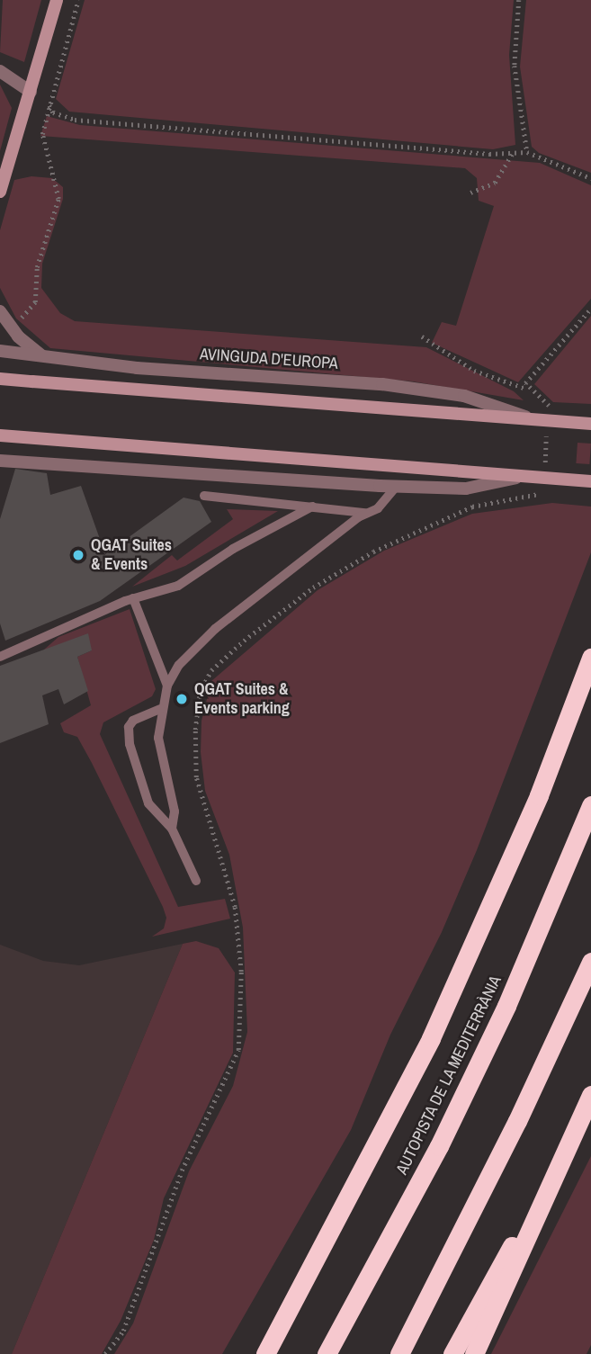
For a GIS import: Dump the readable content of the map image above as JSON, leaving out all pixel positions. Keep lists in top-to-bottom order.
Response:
{
  "streets": {
    "highway": ["AUTOPISTA DE LA MEDITERRÀNIA"],
    "street": ["AVINGUDA D'EUROPA"]
  },
  "places": ["QGAT Suites & Events", "QGAT Suites & Events parking"]
}
